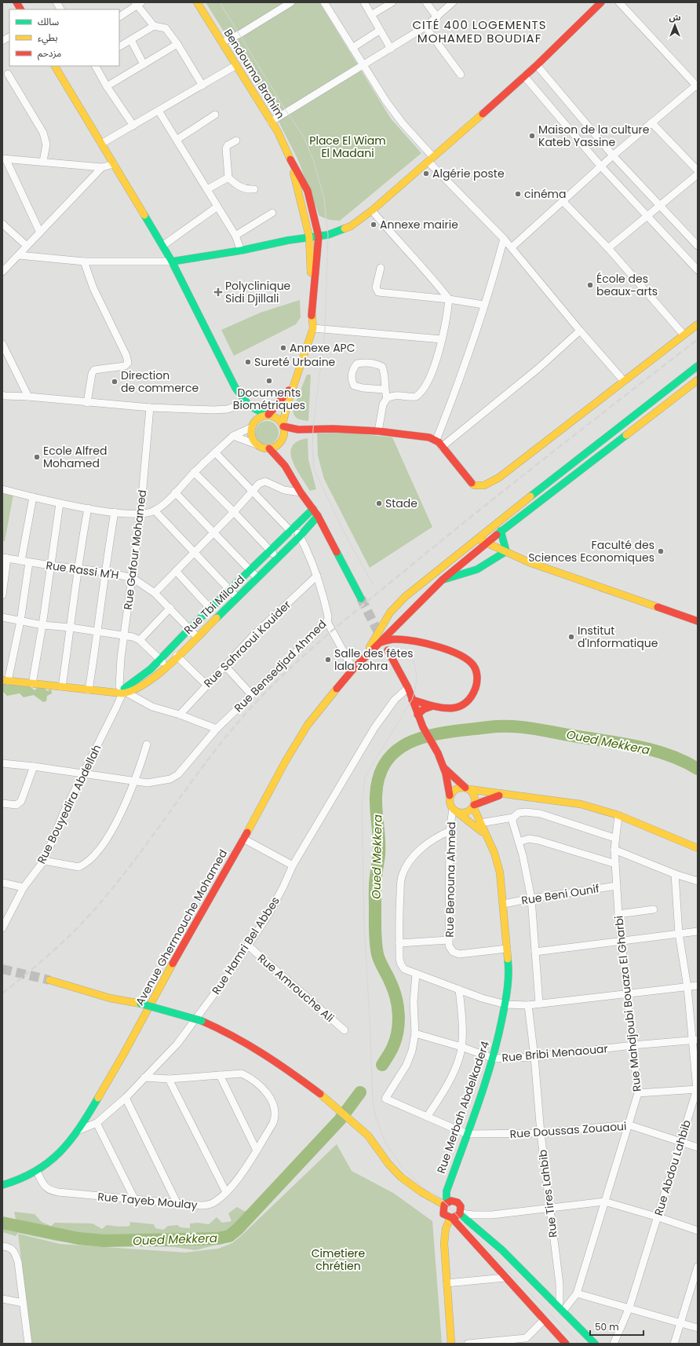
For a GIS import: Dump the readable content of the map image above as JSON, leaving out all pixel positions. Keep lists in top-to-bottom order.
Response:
{
  "streets": {
    "main road": [
      "Bendouma Brahim",
      "Rue Tbi Miloud",
      "Avenue Ghermouche Mohamed",
      "Rue Merbah Abdelkader4"
    ],
    "street": [
      "Rue Gafour Mohamed",
      "Rue Rassi M'H",
      "Rue Sahraoui Kouider",
      "Rue Bensedjad Ahmed",
      "Rue Bouyedira Abdellah",
      "Rue Benouna Ahmed",
      "Rue Beni Ounif",
      "Rue Hamri Bel Abbes",
      "Rue Amrouche Ali",
      "Rue Mahdjoubi Bouaza El Gharbi",
      "Rue Bribi Menaouar",
      "Rue Doussas Zouaoui",
      "Rue Abdou Lahbib",
      "Rue Tires Lahbib",
      "Rue Tayeb Moulay"
    ]
  },
  "crossings": [
    ["Rue Gafour Mohamed", "Rue Rassi M'H"],
    ["Rue Gafour Mohamed", "Rue Tbi Miloud"],
    ["Rue Gafour Mohamed", "Rue Bouyedira Abdellah"],
    ["Rue Rassi M'H", "Rue Tbi Miloud"],
    ["Rue Tbi Miloud", "Rue Bensedjad Ahmed"],
    ["Rue Tbi Miloud", "Rue Bouyedira Abdellah"],
    ["Rue Sahraoui Kouider", "Rue Bensedjad Ahmed"],
    ["Rue Bensedjad Ahmed", "Rue Bouyedira Abdellah"],
    ["Rue Benouna Ahmed", "Rue Merbah Abdelkader4"],
    ["Rue Beni Ounif", "Rue Mahdjoubi Bouaza El Gharbi"],
    ["Rue Beni Ounif", "Rue Merbah Abdelkader4"],
    ["Avenue Ghermouche Mohamed", "Rue Hamri Bel Abbes"],
    ["Avenue Ghermouche Mohamed", "Rue Tayeb Moulay"],
    ["Rue Hamri Bel Abbes", "Rue Amrouche Ali"],
    ["Rue Hamri Bel Abbes", "Rue Tayeb Moulay"],
    ["Rue Mahdjoubi Bouaza El Gharbi", "Rue Bribi Menaouar"],
    ["Rue Mahdjoubi Bouaza El Gharbi", "Rue Doussas Zouaoui"],
    ["Rue Mahdjoubi Bouaza El Gharbi", "Rue Tires Lahbib"],
    ["Rue Bribi Menaouar", "Rue Merbah Abdelkader4"],
    ["Rue Bribi Menaouar", "Rue Doussas Zouaoui"],
    ["Rue Bribi Menaouar", "Rue Abdou Lahbib"],
    ["Rue Bribi Menaouar", "Rue Tires Lahbib"],
    ["Rue Merbah Abdelkader4", "Rue Doussas Zouaoui"],
    ["Rue Doussas Zouaoui", "Rue Abdou Lahbib"],
    ["Rue Doussas Zouaoui", "Rue Tires Lahbib"]
  ],
  "districts": ["CITÉ 400 LOGEMENTS MOHAMED BOUDIAF"],
  "water": ["Oued Mekkera"],
  "parks": ["Place El Wiam El Madani", "Cimetiere chrétien"],
  "places": {
    "other": [
      "Maison de la culture Kateb Yassine",
      "Algérie poste",
      "cinéma",
      "Annexe mairie",
      "École des beaux-arts",
      "Annexe APC",
      "Sureté Urbaine",
      "Documents Biométriques",
      "Direction de commerce",
      "Ecole Alfred Mohamed",
      "Stade",
      "Faculté des Sciences Economiques",
      "Institut d'Informatique",
      "Salle des fêtes lala zohra"
    ],
    "health": ["Polyclinique Sidi Djillali"]
  },
  "legend": ["سالك", "بطيء", "مزدحم"],
  "scale_bar": "50 m",
  "north": "top"
}
